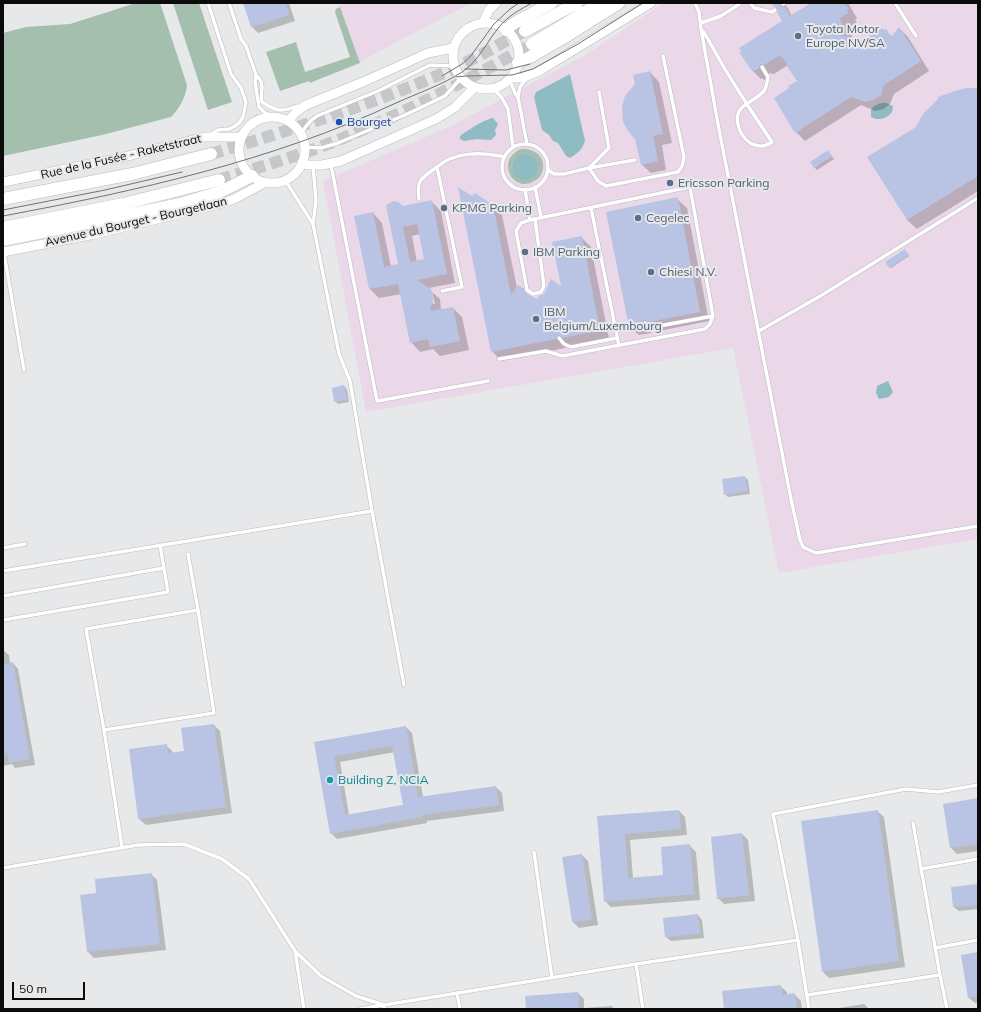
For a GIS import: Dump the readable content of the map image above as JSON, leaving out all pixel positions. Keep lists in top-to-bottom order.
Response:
{
  "streets": {
    "street": ["Rue de la Fusée - Raketstraat", "Avenue du Bourget - Bourgetlaan"]
  },
  "crossings": [
    ["Rue de la Fusée - Raketstraat", "Avenue du Bourget - Bourgetlaan"]
  ],
  "places": [
    "Toyota Motor Europe NV/SA",
    "Bourget",
    "Ericsson Parking",
    "KPMG Parking",
    "Cegelec",
    "IBM Parking",
    "Chiesi N.V.",
    "IBM Belgium/Luxembourg",
    "Building Z, NCIA"
  ],
  "scale_bar": "50 m"
}
